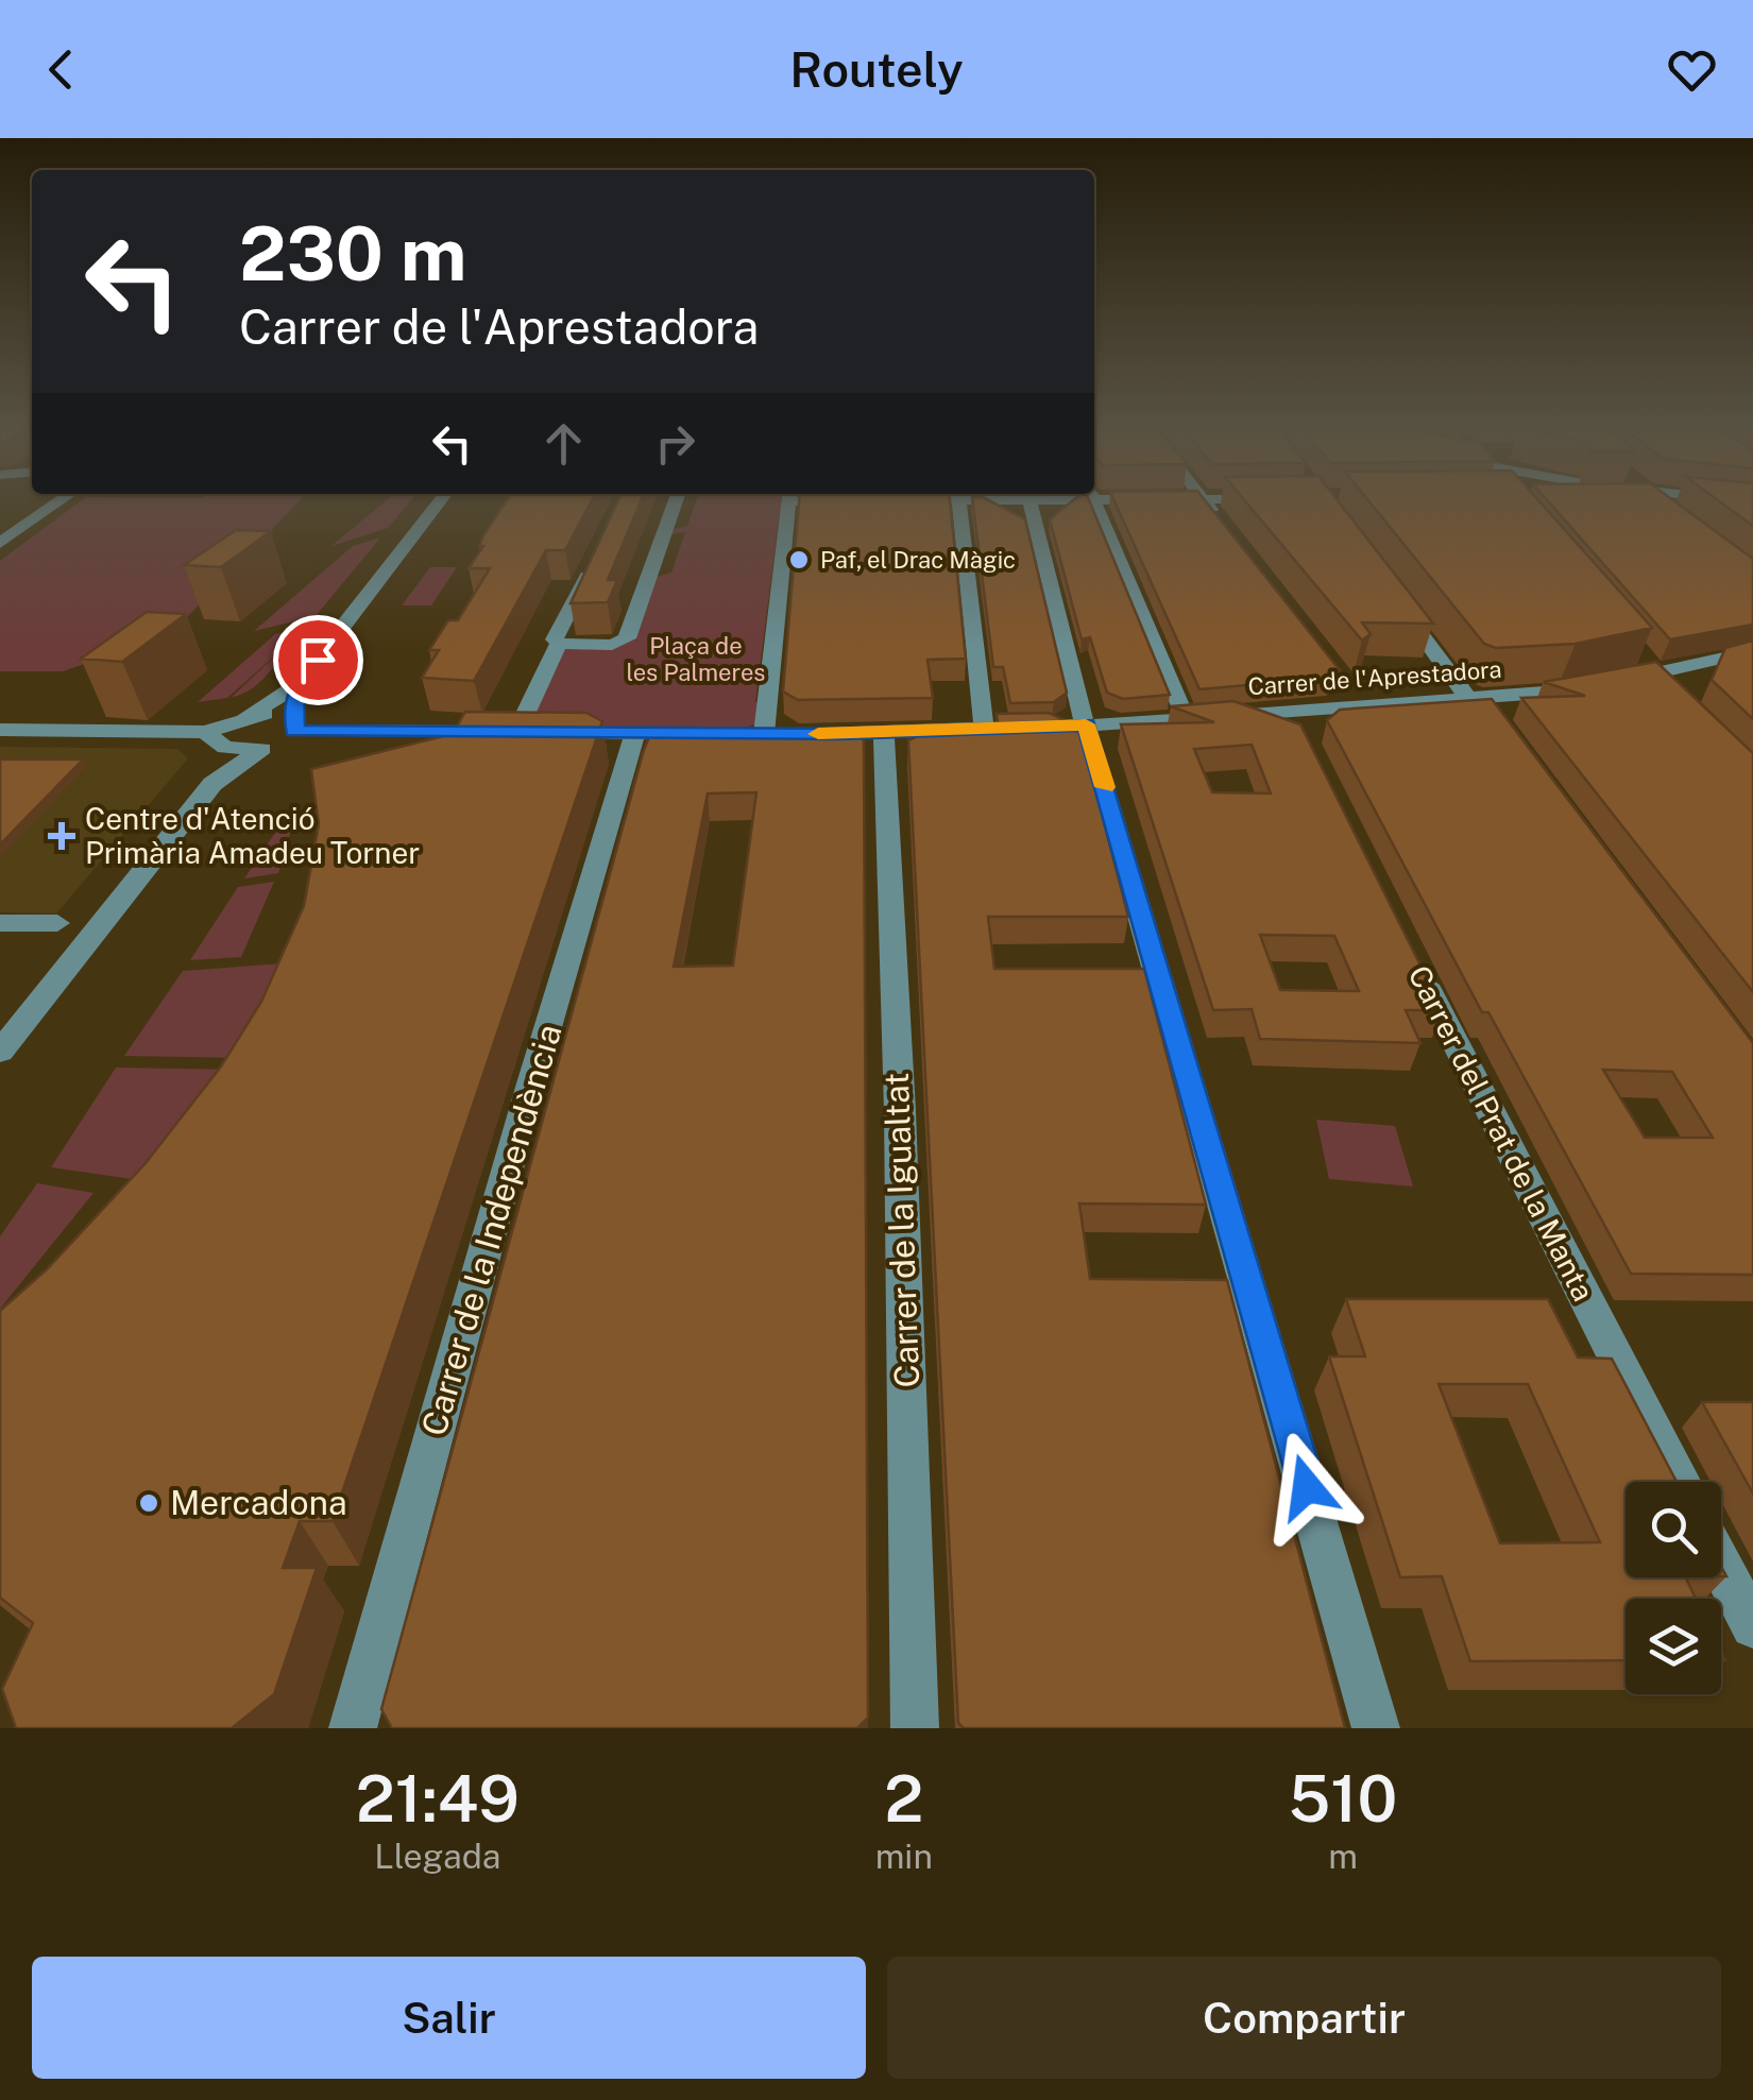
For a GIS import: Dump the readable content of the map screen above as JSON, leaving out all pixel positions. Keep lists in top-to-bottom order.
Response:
{
  "streets": {
    "street": [
      "Carrer de l'Aprestadora",
      "Carrer del Prat de la Manta",
      "Carrer de la Independència",
      "Carrer de la Igualtat"
    ]
  },
  "crossings": [
    ["Carrer de l'Aprestadora", "Carrer de la Independència"],
    ["Carrer de l'Aprestadora", "Carrer de la Igualtat"]
  ],
  "parks": ["Plaça de les Palmeres"],
  "places": {
    "other": ["Paf, el Drac Màgic", "Mercadona"],
    "health": ["Centre d'Atenció Primària Amadeu Torner"]
  },
  "page": {
    "header": "Routely",
    "turn": ["230 m", "Carrer de l'Aprestadora"],
    "eta": [
      "21:49",
      "Llegada",
      "2",
      "min",
      "510",
      "m"
    ],
    "buttons": ["Salir", "Compartir"]
  }
}
